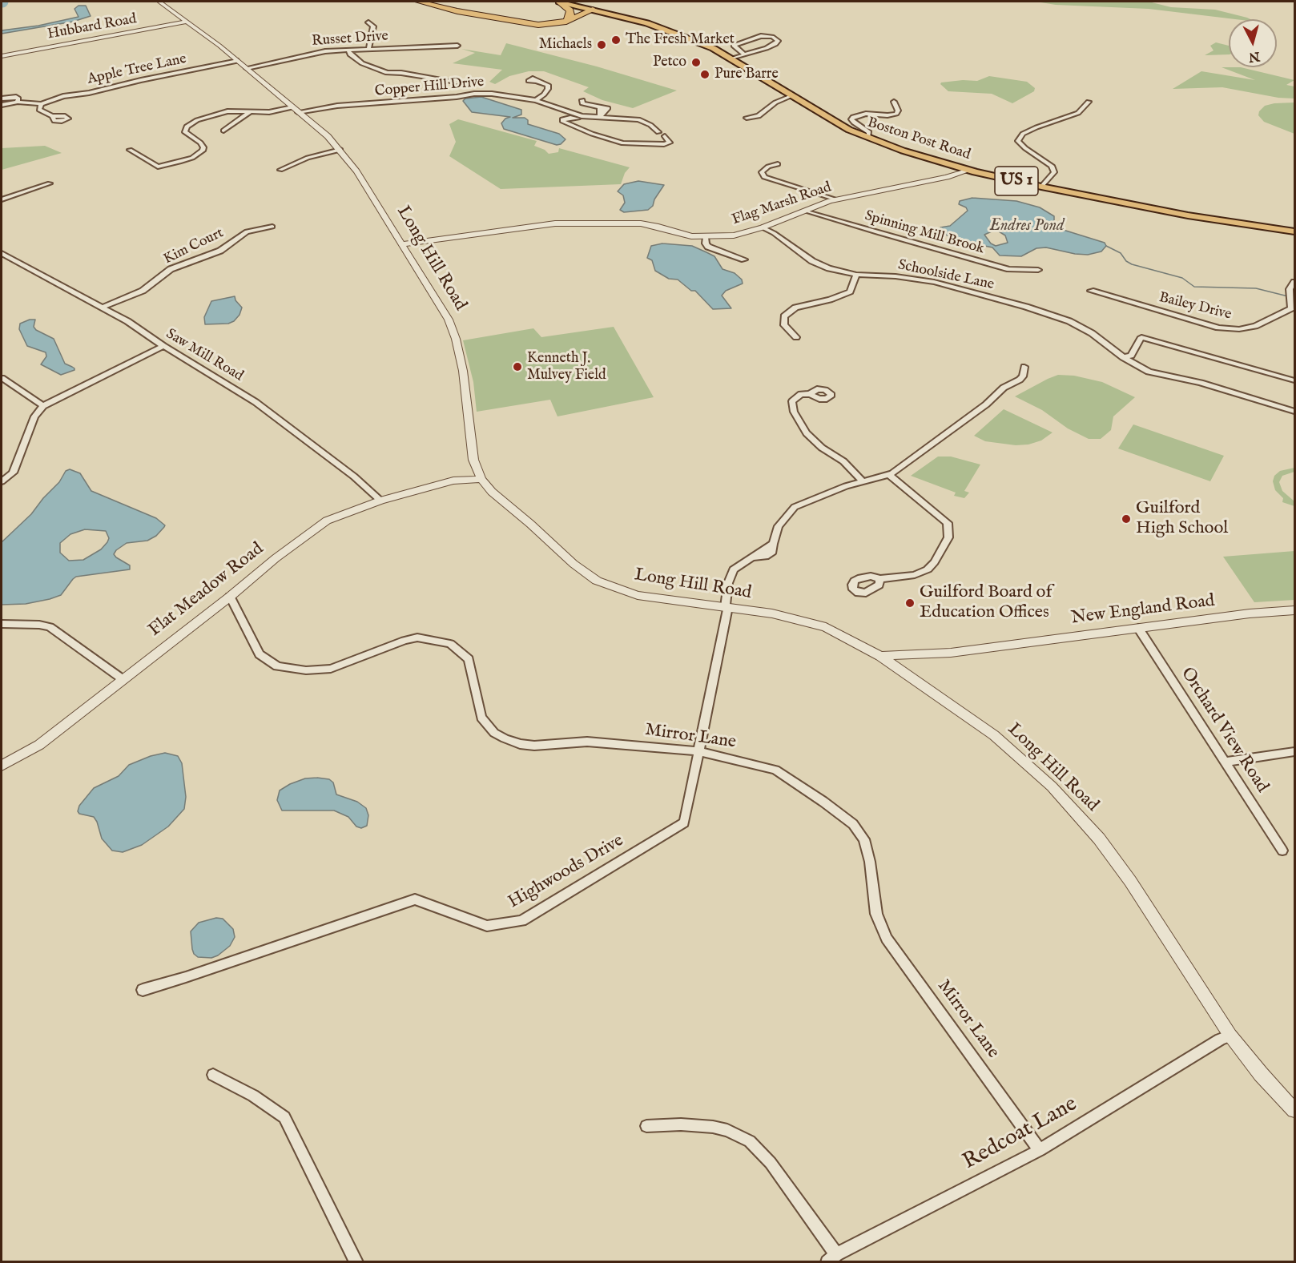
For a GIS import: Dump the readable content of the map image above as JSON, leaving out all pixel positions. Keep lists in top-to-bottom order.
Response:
{
  "streets": {
    "main road": ["Boston Post Road", "US 1"],
    "street": [
      "Hubbard Road",
      "Russet Drive",
      "Apple Tree Lane",
      "Copper Hill Drive",
      "Flag Marsh Road",
      "Spinning Mill Brook",
      "Kim Court",
      "Long Hill Road",
      "Schoolside Lane",
      "Bailey Drive",
      "Saw Mill Road",
      "Flat Meadow Road",
      "New England Road",
      "Orchard View Road",
      "Mirror Lane",
      "Highwoods Drive",
      "Redcoat Lane"
    ]
  },
  "crossings": [
    ["Hubbard Road", "Long Hill Road"],
    ["Russet Drive", "Long Hill Road"],
    ["Apple Tree Lane", "Long Hill Road"],
    ["Copper Hill Drive", "Long Hill Road"],
    ["Boston Post Road", "Flag Marsh Road"],
    ["Flag Marsh Road", "Spinning Mill Brook"],
    ["Flag Marsh Road", "Long Hill Road"],
    ["Flag Marsh Road", "Schoolside Lane"],
    ["Kim Court", "Saw Mill Road"],
    ["Long Hill Road", "Flat Meadow Road"],
    ["Long Hill Road", "New England Road"],
    ["Long Hill Road", "Highwoods Drive"],
    ["Long Hill Road", "Redcoat Lane"],
    ["Saw Mill Road", "Flat Meadow Road"],
    ["Flat Meadow Road", "Mirror Lane"],
    ["New England Road", "Orchard View Road"],
    ["Mirror Lane", "Highwoods Drive"],
    ["Mirror Lane", "Redcoat Lane"]
  ],
  "water": ["Endres Pond"],
  "places": [
    "The Fresh Market",
    "Michaels",
    "Petco",
    "Pure Barre",
    "Kenneth J. Mulvey Field",
    "Guilford High School",
    "Guilford Board of Education Offices"
  ],
  "north": "bottom"
}
